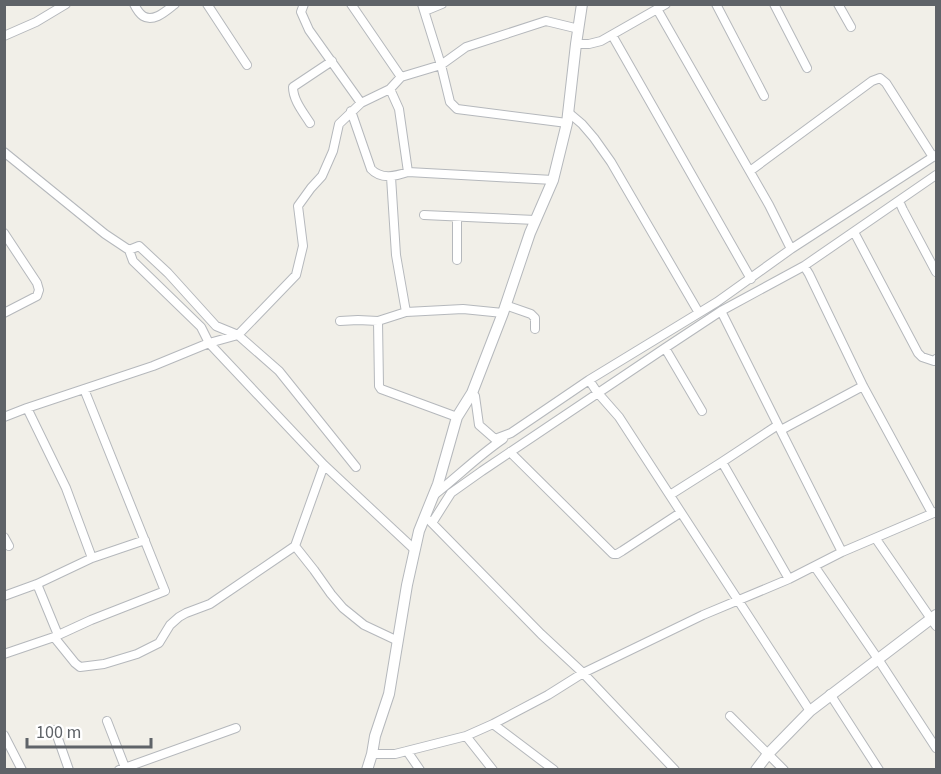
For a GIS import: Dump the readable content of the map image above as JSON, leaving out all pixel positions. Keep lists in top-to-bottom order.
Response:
{
  "scale_bar": "100 m"
}
